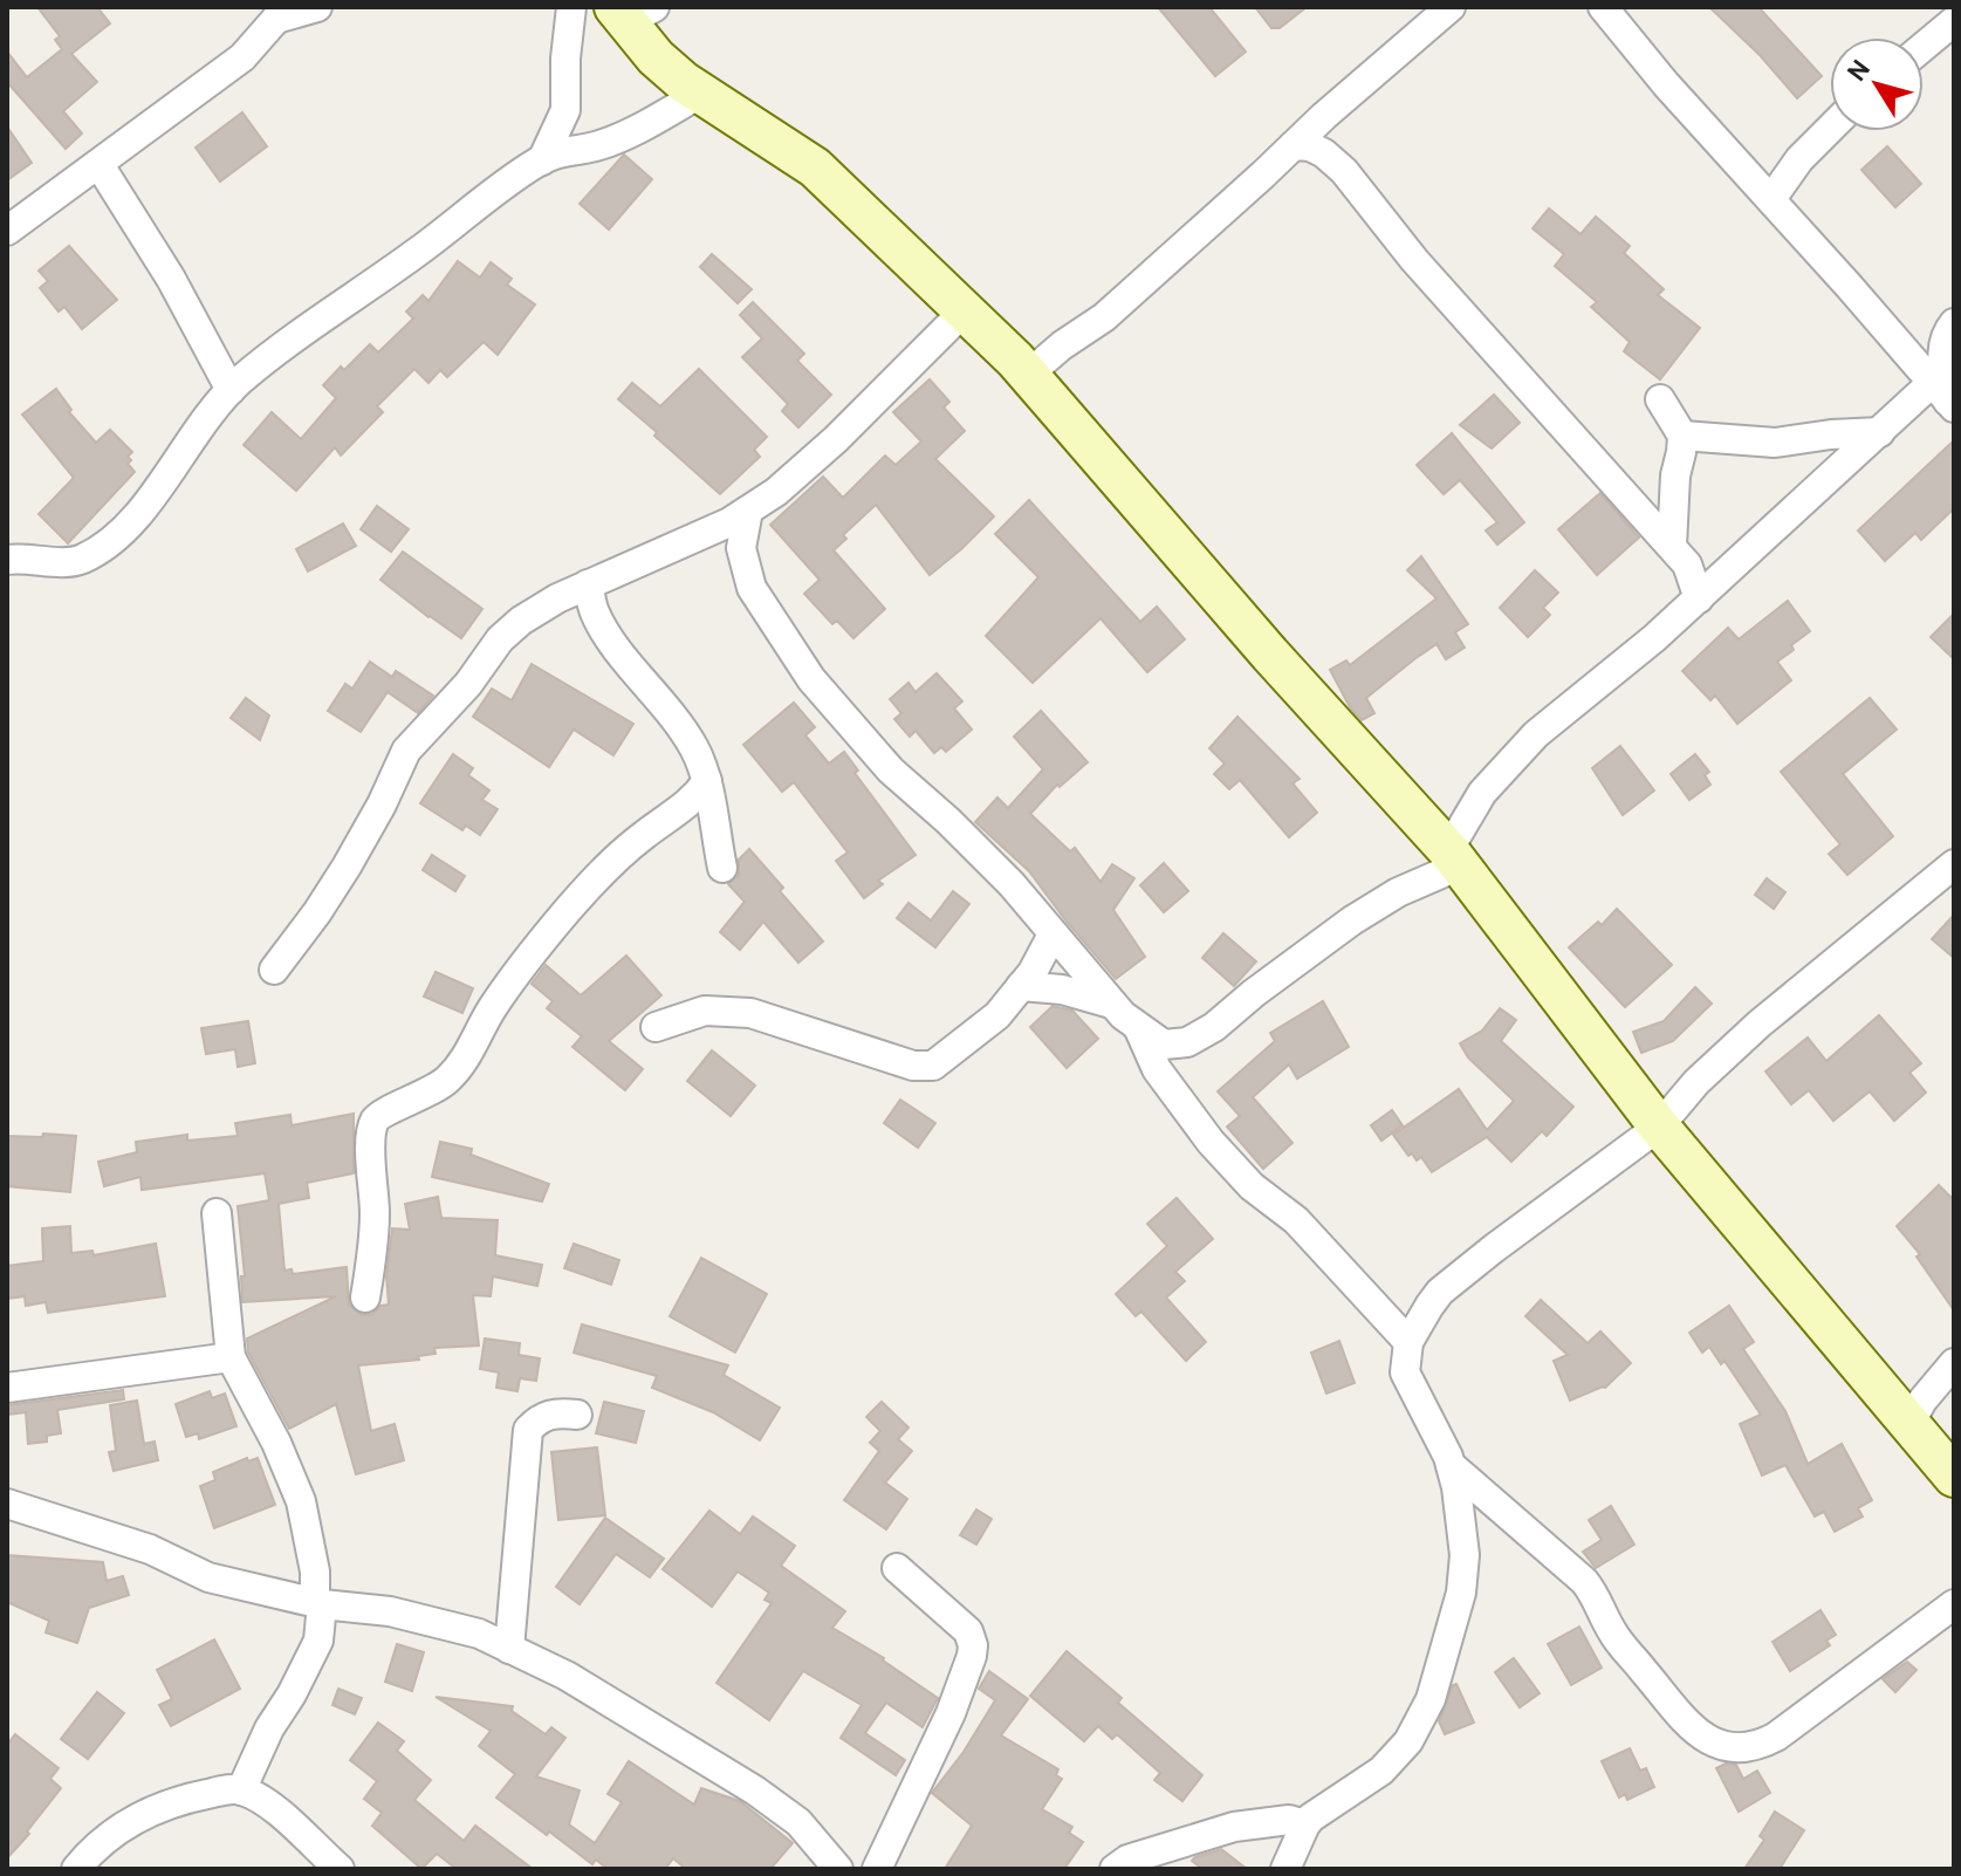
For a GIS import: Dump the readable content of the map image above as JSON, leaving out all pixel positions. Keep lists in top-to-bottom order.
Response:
{
  "north": "top left"
}
